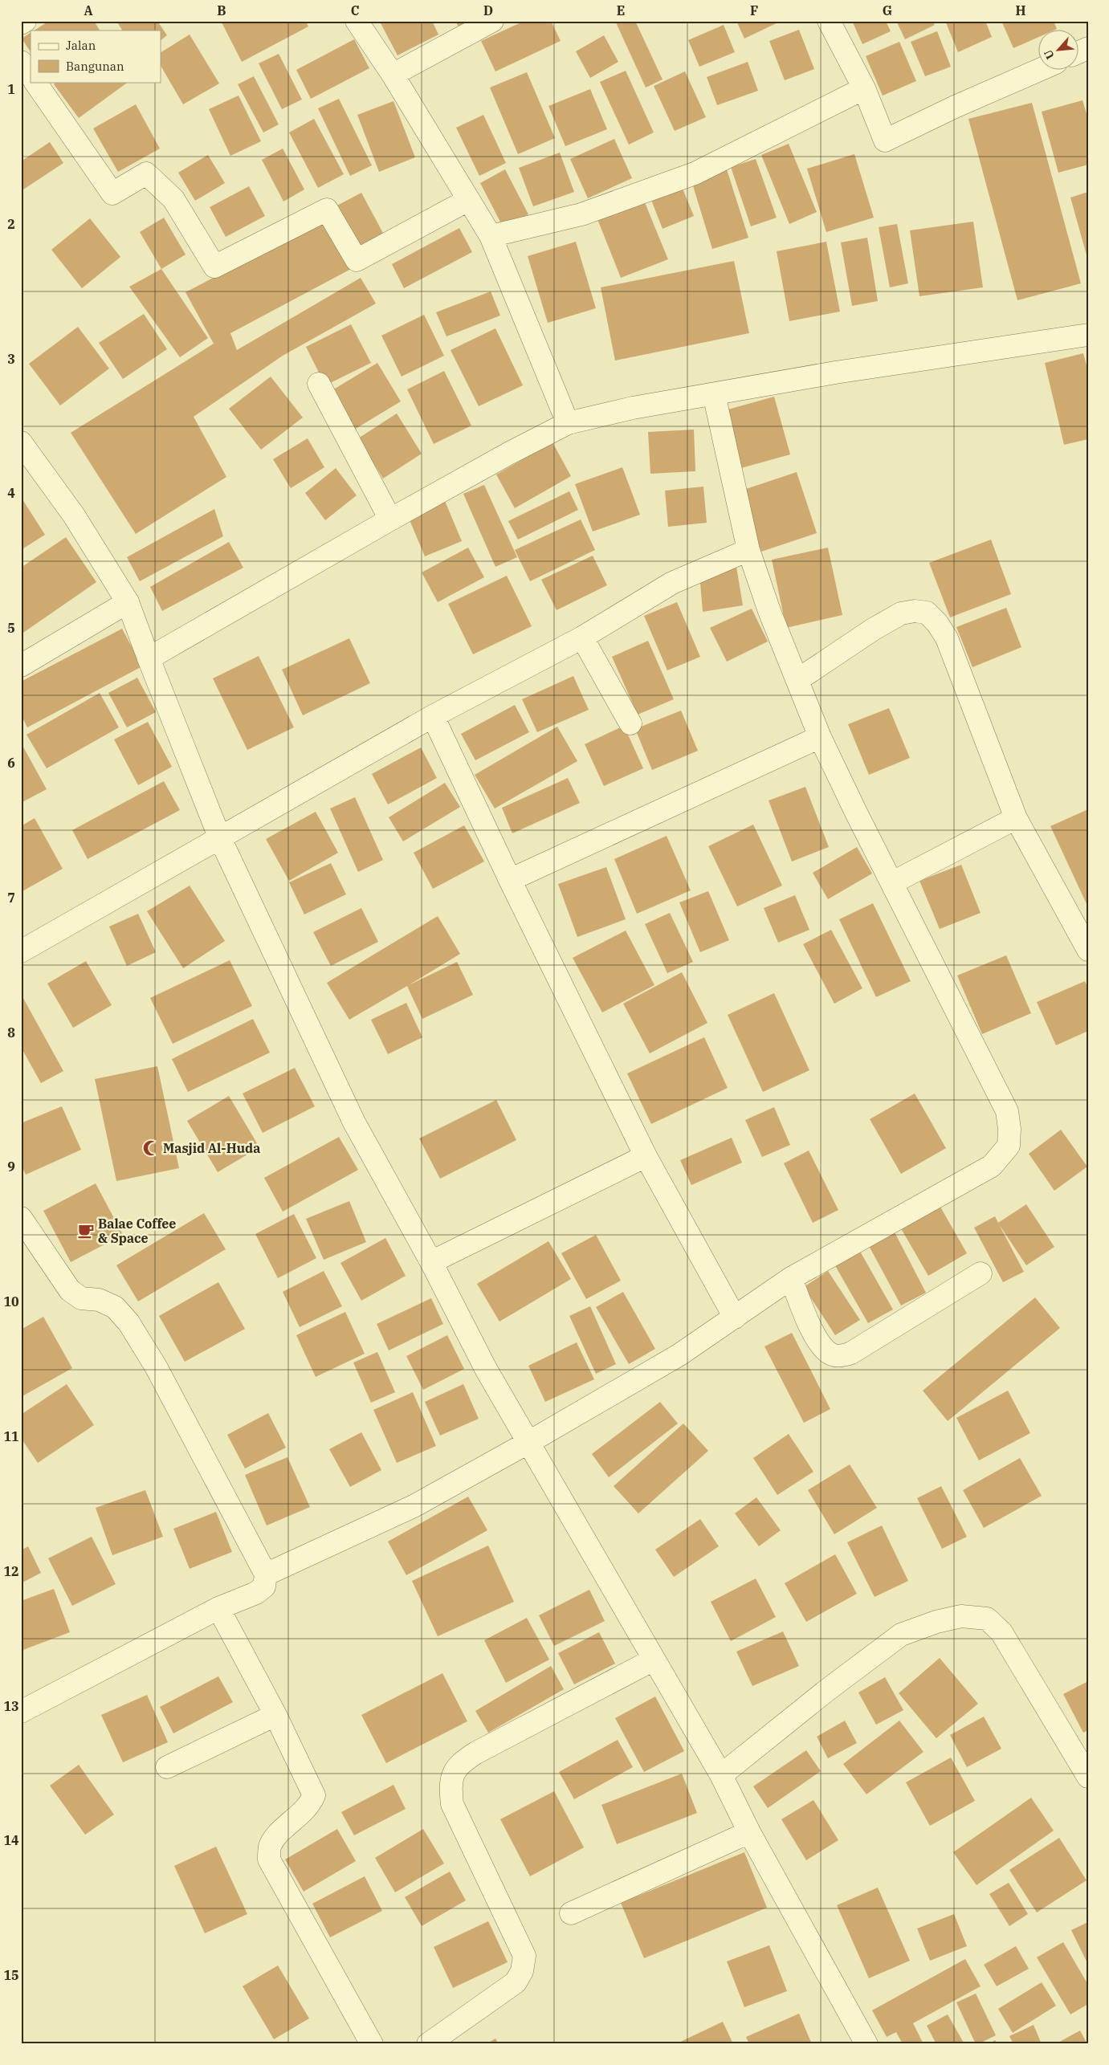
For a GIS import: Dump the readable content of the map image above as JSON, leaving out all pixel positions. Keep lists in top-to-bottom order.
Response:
{
  "places": {
    "mosque": ["Masjid Al-Huda"],
    "cafe": ["Balae Coffee & Space"]
  },
  "legend": ["Jalan", "Bangunan"],
  "north": "bottom left",
  "grid": {
    "columns": [
      "A",
      "B",
      "C",
      "D",
      "E",
      "F",
      "G",
      "H"
    ],
    "rows": [
      "1",
      "2",
      "3",
      "4",
      "5",
      "6",
      "7",
      "8",
      "9",
      "10",
      "11",
      "12",
      "13",
      "14",
      "15"
    ]
  }
}
